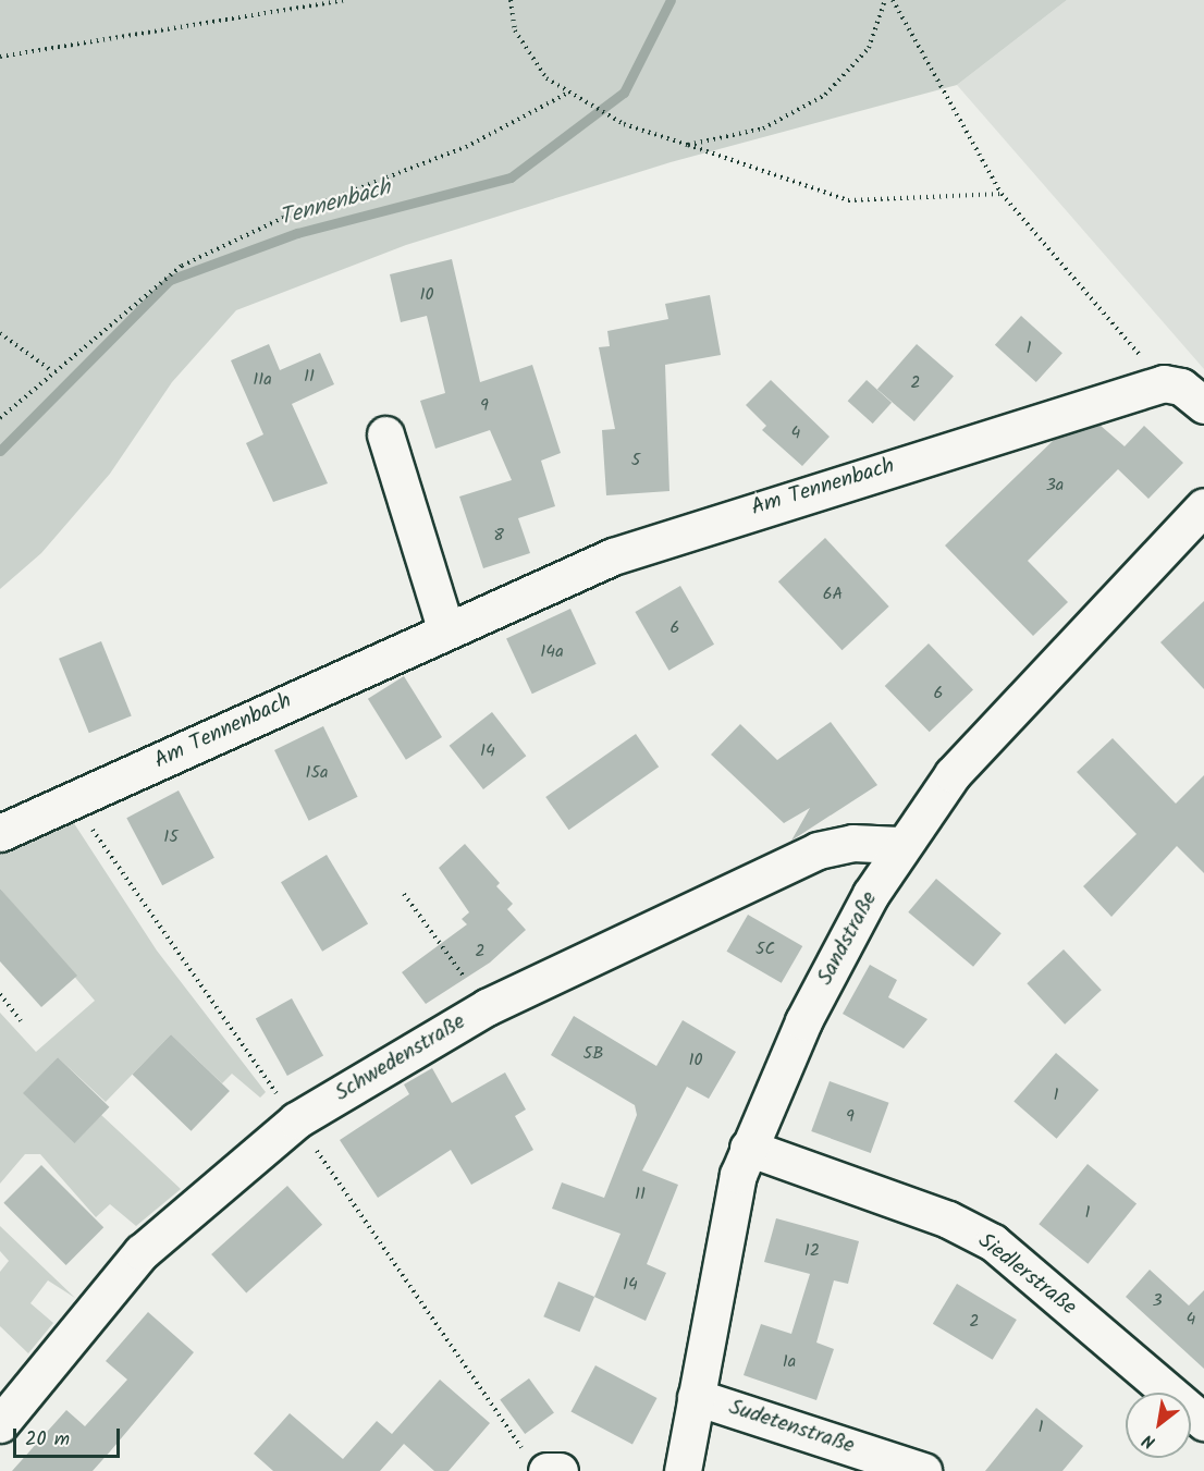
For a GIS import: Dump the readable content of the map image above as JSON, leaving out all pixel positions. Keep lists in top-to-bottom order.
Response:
{
  "streets": {
    "street": [
      "Am Tennenbach",
      "Sandstraße",
      "Schwedenstraße",
      "Siedlerstraße",
      "Sudetenstraße"
    ]
  },
  "crossings": [
    ["Sandstraße", "Schwedenstraße"],
    ["Sandstraße", "Siedlerstraße"],
    ["Sandstraße", "Sudetenstraße"]
  ],
  "water": ["Tennenbach"],
  "house_numbers": [
    "10",
    "1",
    "11",
    "11a",
    "2",
    "9",
    "4",
    "5",
    "3a",
    "8",
    "6A",
    "6",
    "14a",
    "6",
    "14",
    "15a",
    "15",
    "5C",
    "2",
    "5B",
    "10",
    "1",
    "9",
    "11",
    "1",
    "12",
    "14",
    "3",
    "4",
    "2",
    "1a",
    "1"
  ],
  "scale_bar": "20 m",
  "north": "bottom left"
}
